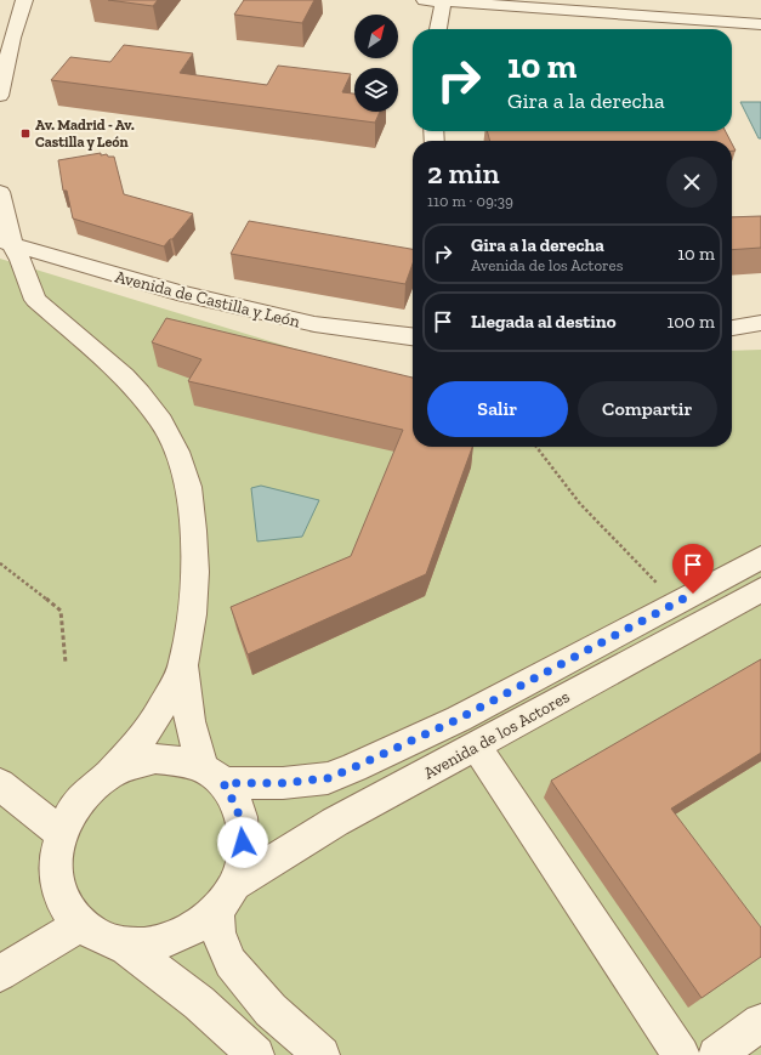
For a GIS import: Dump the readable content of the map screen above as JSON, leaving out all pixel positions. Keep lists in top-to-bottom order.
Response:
{
  "streets": {
    "street": ["Avenida de Castilla y León", "Avenida de los Actores"]
  },
  "places": {
    "transit": ["Av. Madrid - Av. Castilla y León"]
  },
  "north": "top right",
  "page": {
    "turn": ["10 m", "Gira a la derecha"],
    "heading": ["2 min", "110 m · 09:39"],
    "list": [
      {
        "name": "Gira a la derecha",
        "note": "Avenida de los Actores",
        "value": "10 m"
      },
      {
        "name": "Llegada al destino",
        "value": "100 m"
      }
    ],
    "buttons": ["Salir", "Compartir"]
  }
}
